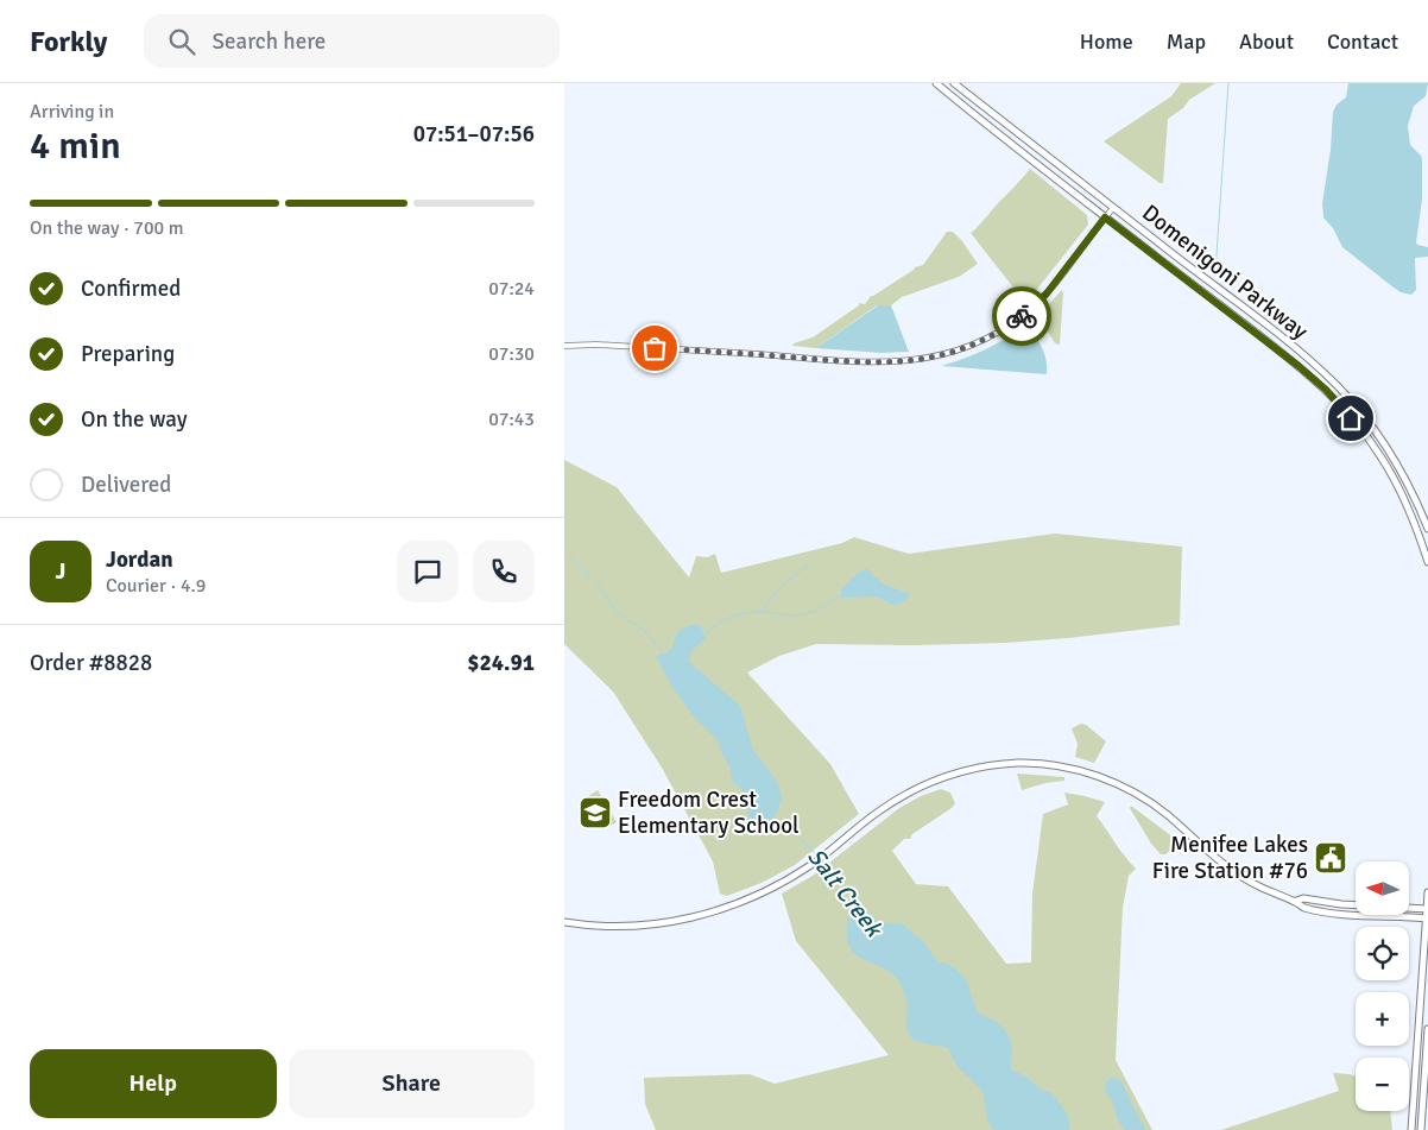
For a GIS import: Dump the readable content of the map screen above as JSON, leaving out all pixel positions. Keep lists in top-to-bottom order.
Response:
{
  "streets": {
    "main road": ["Domenigoni Parkway"]
  },
  "water": ["Salt Creek"],
  "places": {
    "school or university": ["Freedom Crest Elementary School"],
    "public building": ["Menifee Lakes Fire Station #76"]
  },
  "north": "left",
  "page": {
    "header": "Forkly",
    "search": "Search here",
    "nav": [
      "Home",
      "Map",
      "About",
      "Contact"
    ],
    "heading": ["4 min", "Arriving in", "07:51–07:56"],
    "panel": [
      "Jordan",
      "Courier · 4.9",
      "Order #8828",
      "$24.91"
    ],
    "bar": "On the way · 700 m",
    "list": [
      ["Confirmed", "07:24"],
      ["Preparing", "07:30"],
      ["On the way", "07:43"],
      "Delivered"
    ],
    "round": "J",
    "map_buttons": ["+", "−"],
    "buttons": ["Help", "Share"]
  }
}
